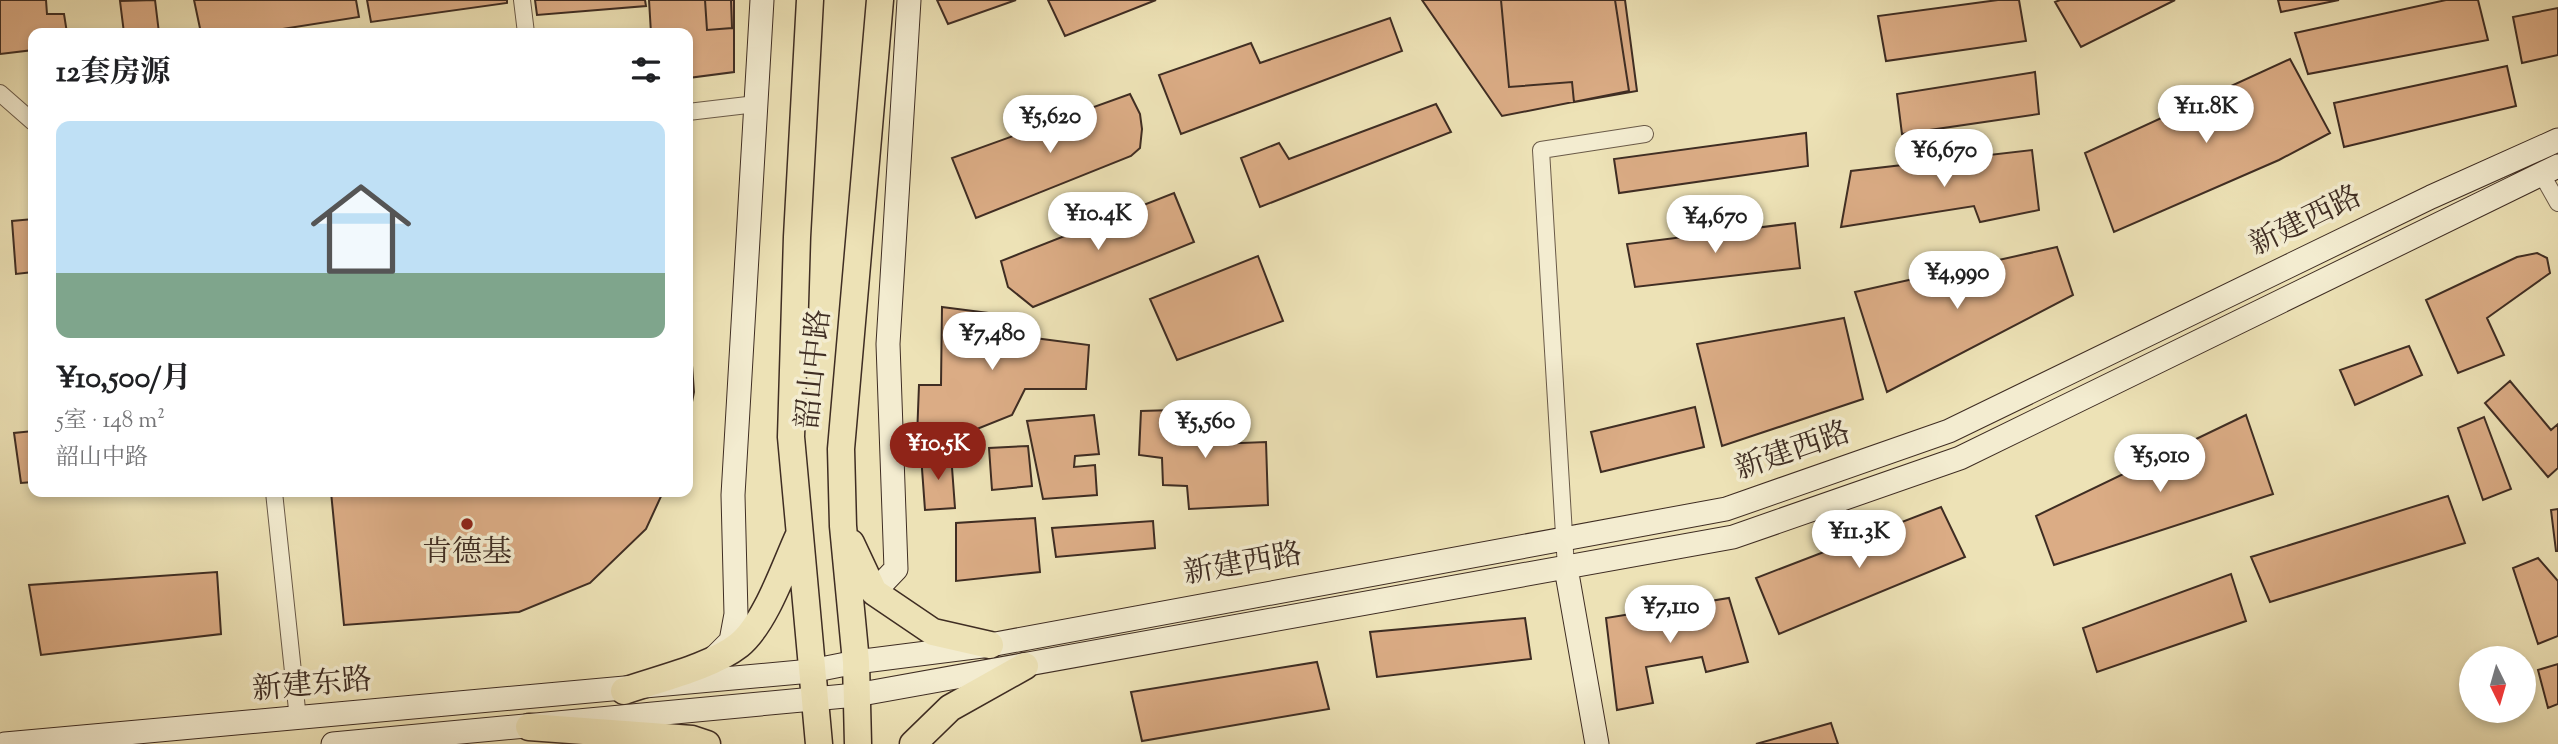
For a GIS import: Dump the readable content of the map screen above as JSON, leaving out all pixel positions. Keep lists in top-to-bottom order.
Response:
{
  "streets": {
    "main road": ["新建西路", "韶山中路", "新建东路"]
  },
  "crossings": [
    ["新建西路", "韶山中路"],
    ["新建西路", "新建东路"],
    ["韶山中路", "新建东路"]
  ],
  "places": ["肯德基"],
  "north": "bottom",
  "page": {
    "heading": "12套房源",
    "price": [
      "¥11.8K",
      "¥5,620",
      "¥6,670",
      "¥10.4K",
      "¥4,670",
      "¥4,990",
      "¥7,480",
      "¥5,560",
      "¥10.5K",
      "¥5,010",
      "¥11.3K",
      "¥7,110"
    ],
    "list": [
      {
        "name": "¥10,500/月",
        "note": "5室 · 148 m² · 韶山中路"
      }
    ]
  }
}
